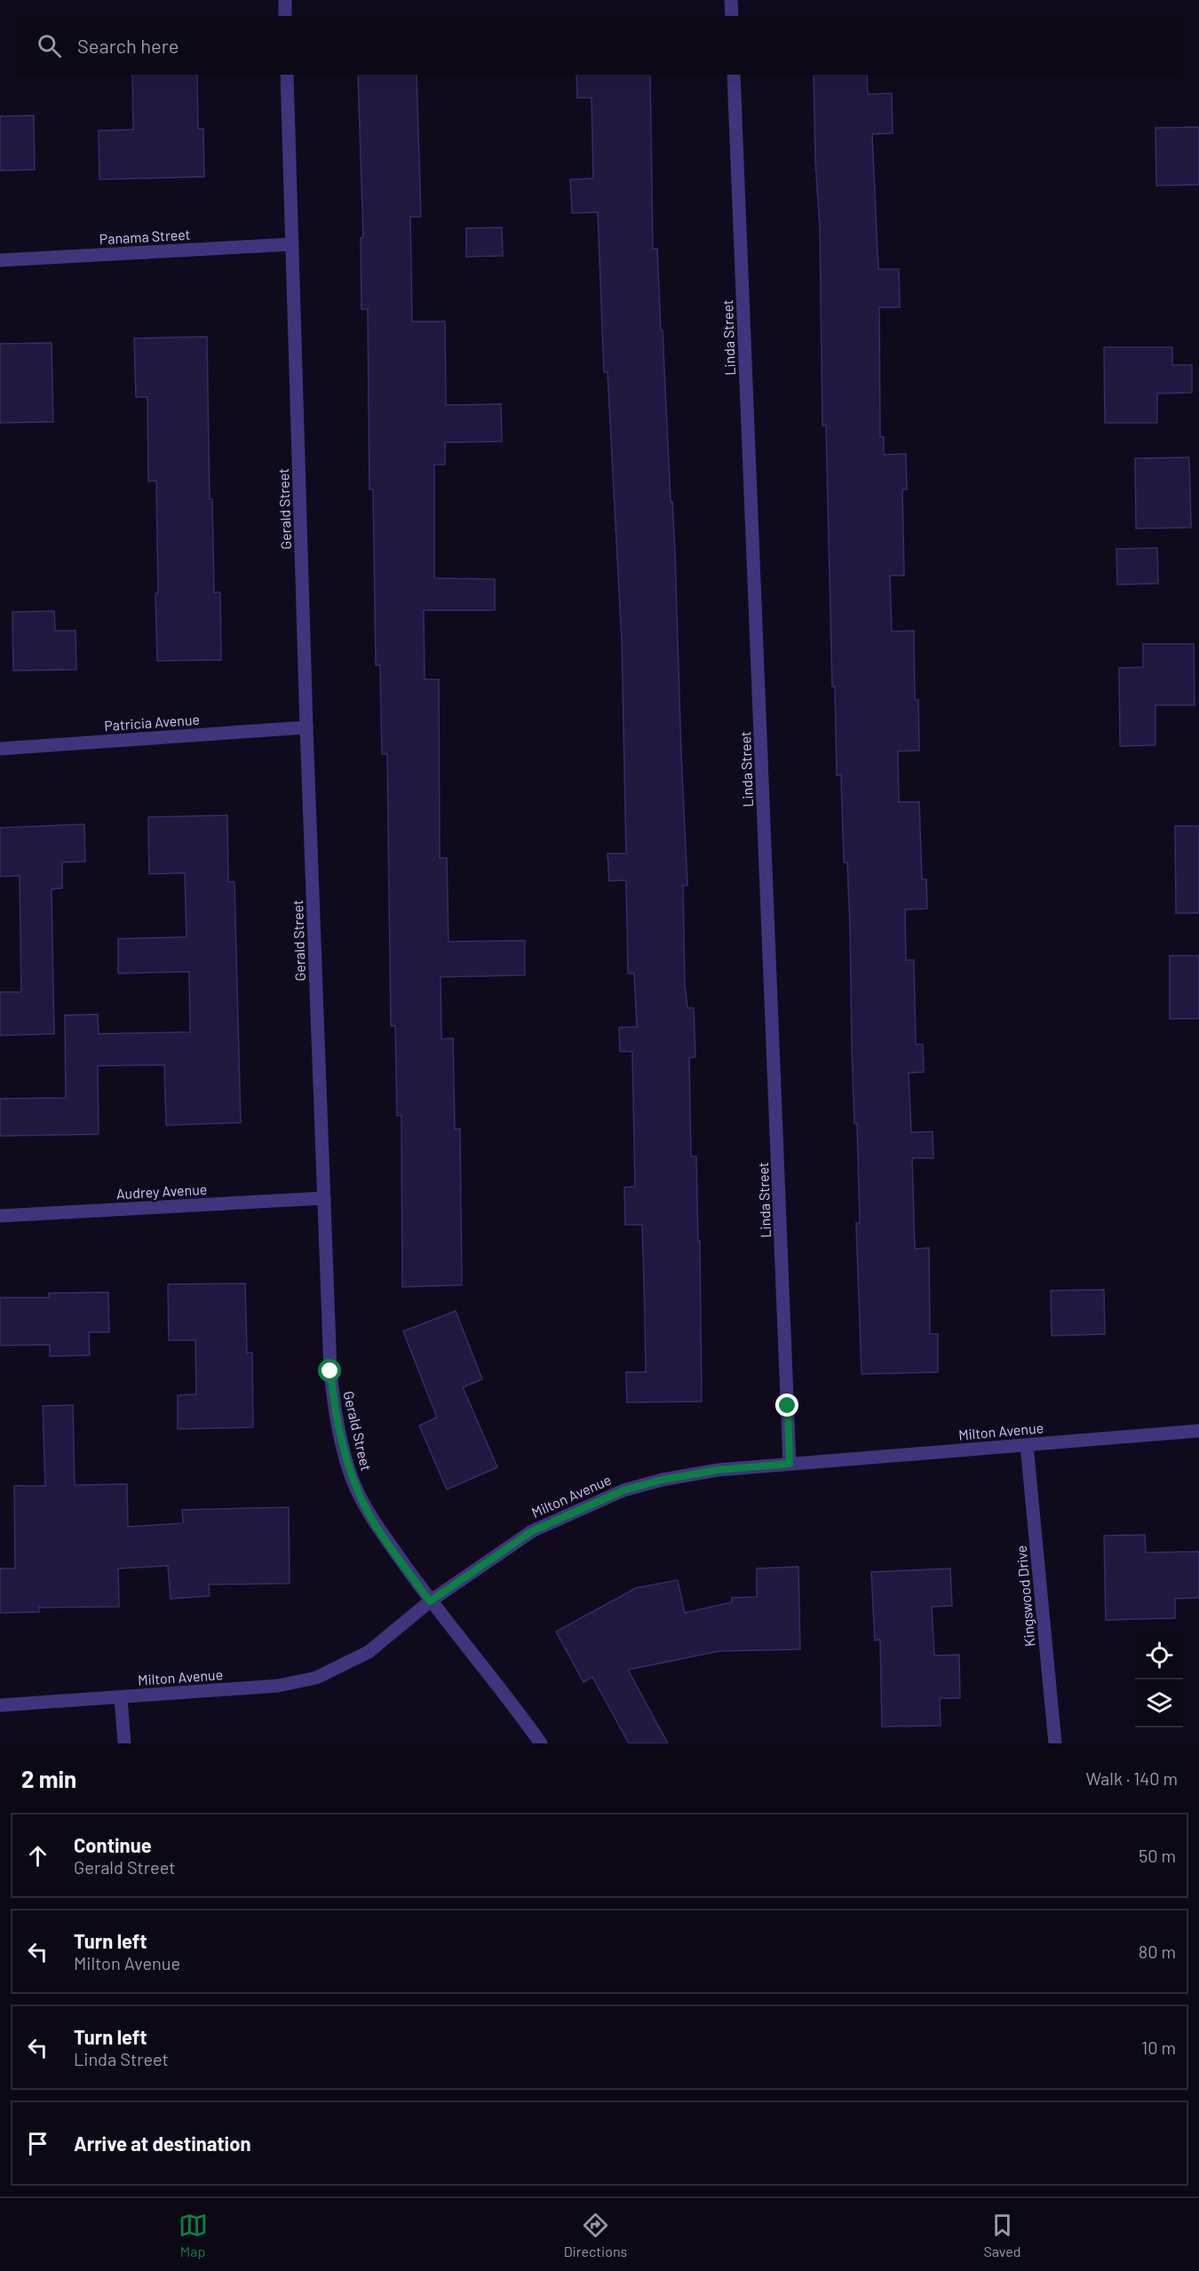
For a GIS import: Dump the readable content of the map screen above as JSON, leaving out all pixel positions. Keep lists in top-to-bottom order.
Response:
{
  "streets": {
    "street": [
      "Panama Street",
      "Linda Street",
      "Gerald Street",
      "Patricia Avenue",
      "Audrey Avenue",
      "Milton Avenue",
      "Kingswood Drive"
    ]
  },
  "crossings": [
    ["Panama Street", "Gerald Street"],
    ["Linda Street", "Milton Avenue"],
    ["Gerald Street", "Patricia Avenue"],
    ["Gerald Street", "Audrey Avenue"],
    ["Gerald Street", "Milton Avenue"],
    ["Milton Avenue", "Kingswood Drive"]
  ],
  "page": {
    "search": "Search here",
    "heading": ["2 min", "Walk · 140 m"],
    "list": [
      ["Continue", "Gerald Street", "50 m"],
      ["Turn left", "Milton Avenue", "80 m"],
      ["Turn left", "Linda Street", "10 m"],
      "Arrive at destination"
    ],
    "nav": ["Map", "Directions", "Saved"]
  }
}
